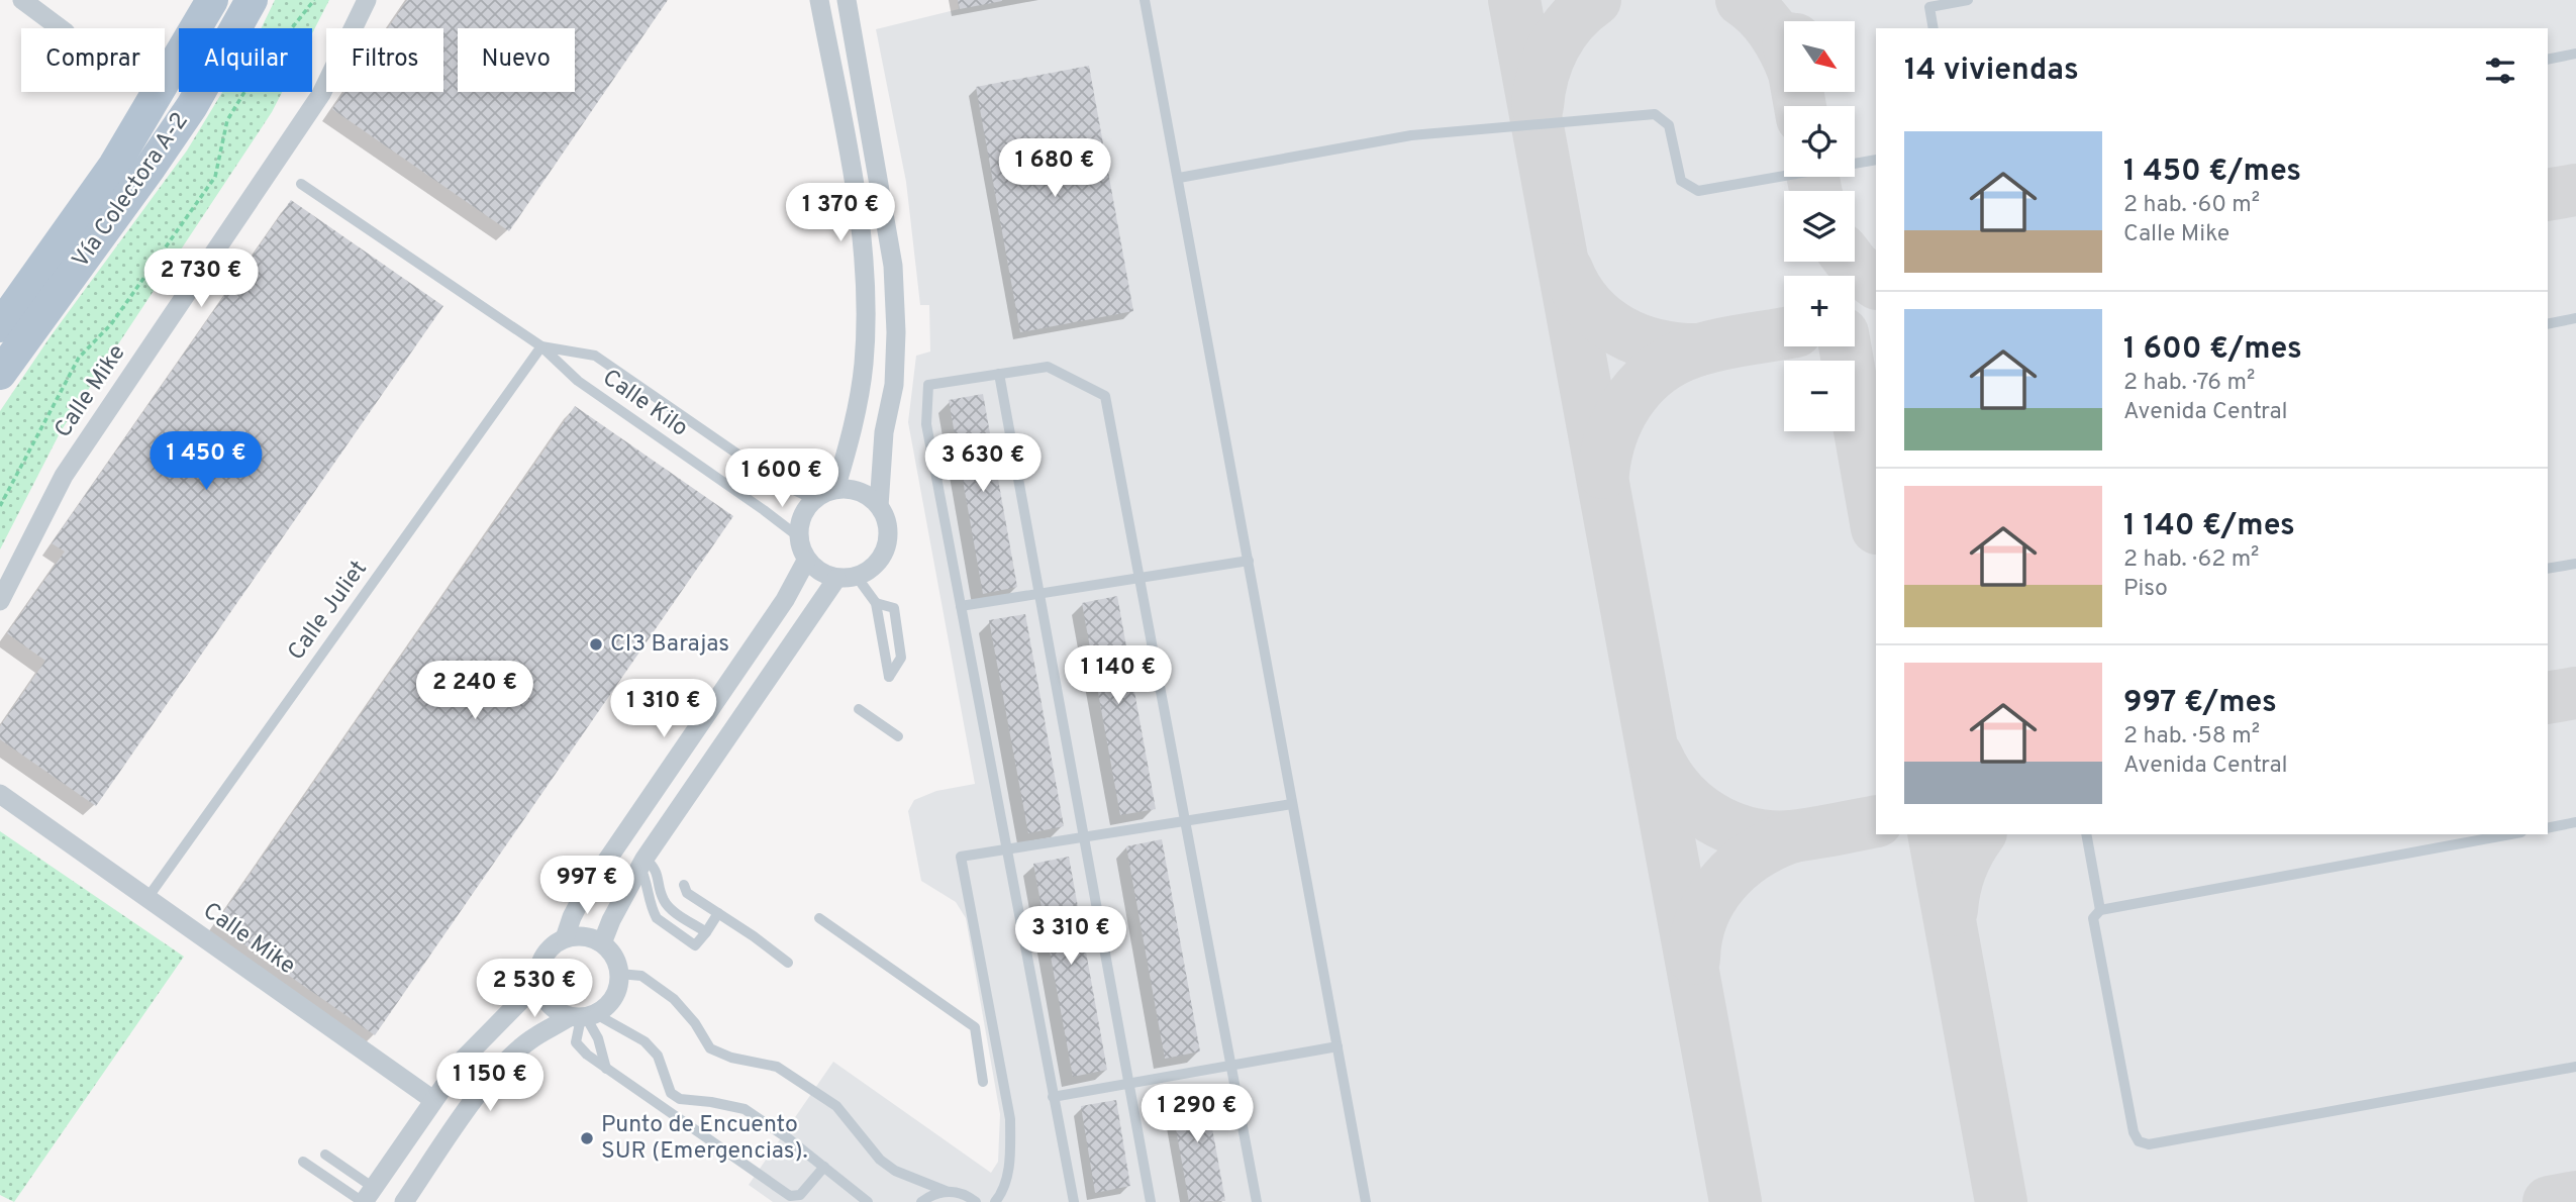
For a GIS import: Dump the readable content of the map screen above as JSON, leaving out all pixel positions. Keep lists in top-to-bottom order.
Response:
{
  "streets": {
    "main road": ["Vía Colectora A-2"],
    "street": ["Calle Mike"],
    "lane": ["Calle Kilo", "Calle Juliet"]
  },
  "crossings": [
    ["Calle Mike", "Calle Juliet"],
    ["Calle Kilo", "Calle Juliet"]
  ],
  "places": ["CI3 Barajas", "Punto de Encuento SUR (Emergencias)."],
  "north": "bottom right",
  "page": {
    "map_buttons": ["+", "−"],
    "chip": [
      "Comprar",
      "Alquilar",
      "Filtros",
      "Nuevo"
    ],
    "heading": "14 viviendas",
    "list": [
      {
        "name": "1 450 €/mes",
        "note": "2 hab. · 60 m² · Calle Mike"
      },
      {
        "name": "1 600 €/mes",
        "note": "2 hab. · 76 m² · Avenida Central"
      },
      {
        "name": "1 140 €/mes",
        "note": "2 hab. · 62 m² · Piso"
      },
      {
        "name": "997 €/mes",
        "note": "2 hab. · 58 m² · Avenida Central"
      }
    ],
    "price": [
      "1 680 €",
      "1 370 €",
      "2 730 €",
      "1 450 €",
      "3 630 €",
      "1 600 €",
      "1 140 €",
      "2 240 €",
      "1 310 €",
      "997 €",
      "3 310 €",
      "2 530 €",
      "1 150 €",
      "1 290 €"
    ]
  }
}
